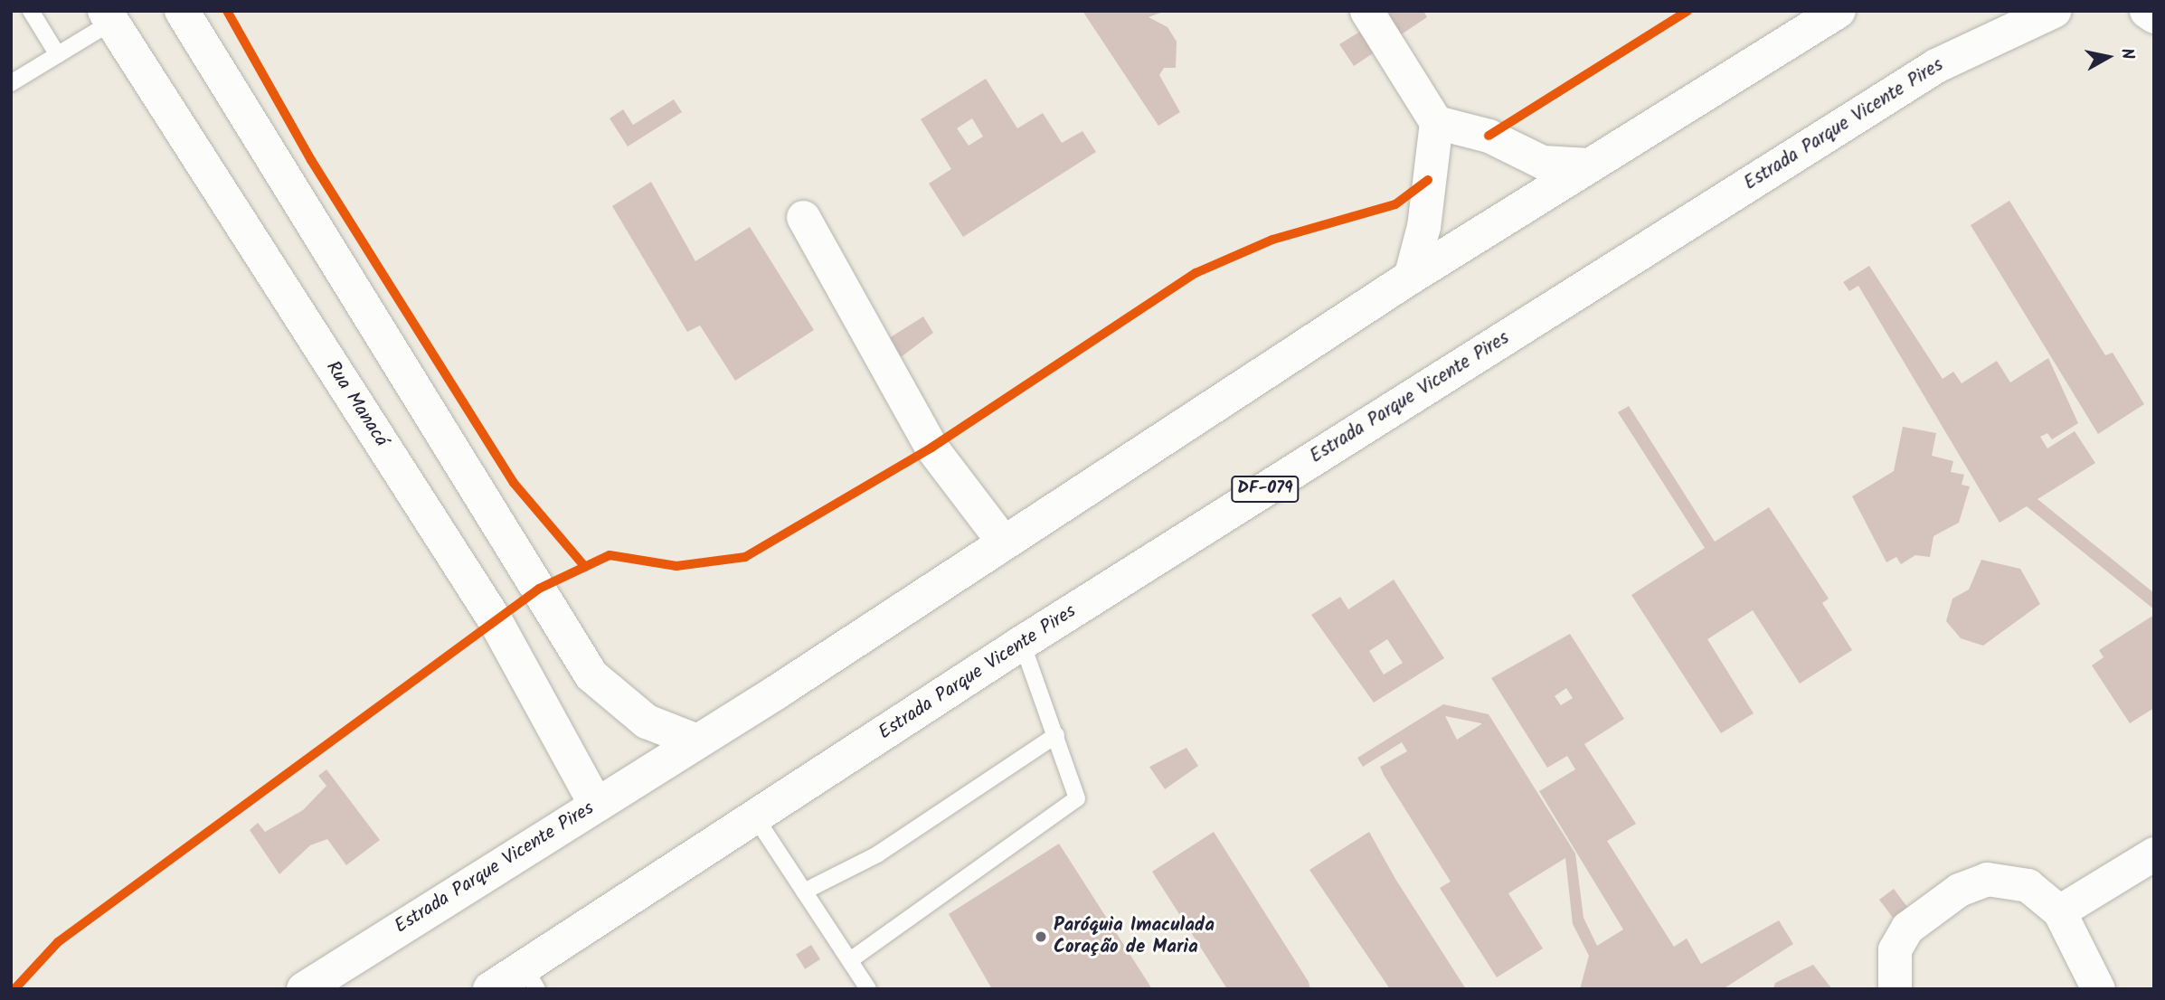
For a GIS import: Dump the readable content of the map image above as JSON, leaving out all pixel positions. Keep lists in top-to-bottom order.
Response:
{
  "streets": {
    "main road": ["Estrada Parque Vicente Pires", "Rua Manacá", "DF-079"]
  },
  "crossings": [
    ["Estrada Parque Vicente Pires", "Rua Manacá"]
  ],
  "places": ["Paróquia Imaculada Coração de Maria"],
  "north": "right"
}
